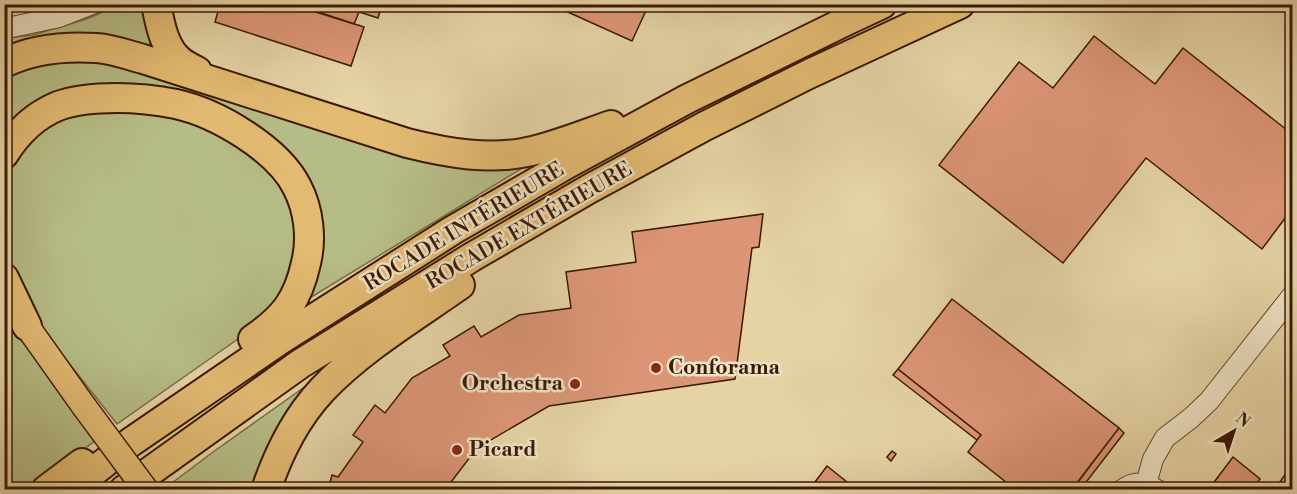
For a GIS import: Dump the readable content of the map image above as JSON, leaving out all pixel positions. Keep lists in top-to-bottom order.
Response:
{
  "streets": {
    "highway": ["ROCADE EXTÉRIEURE", "ROCADE INTÉRIEURE"]
  },
  "places": ["Conforama", "Orchestra", "Picard"],
  "north": "top right"
}
